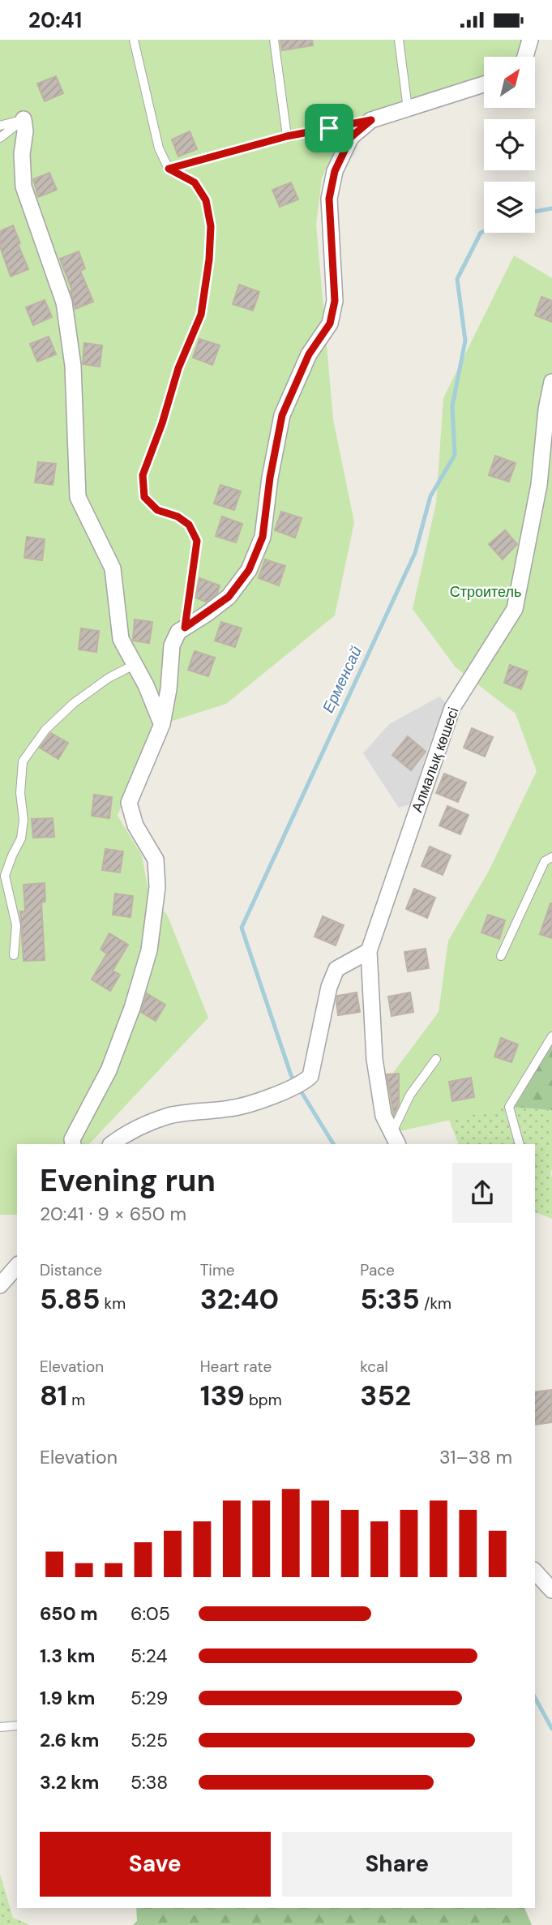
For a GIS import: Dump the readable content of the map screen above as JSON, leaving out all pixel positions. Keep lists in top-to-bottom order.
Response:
{
  "streets": {
    "street": ["Алмалық көшесі"]
  },
  "water": ["Ерменсай"],
  "parks": ["Строитель"],
  "north": "top right",
  "page": {
    "status": "20:41",
    "heading": ["Evening run", "20:41 · 9 × 650 m"],
    "stats": [
      ["Distance", "5.85 km"],
      ["Time", "32:40"],
      ["Pace", "5:35 /km"],
      ["Elevation", "81 m"],
      ["Heart rate", "139 bpm"],
      ["kcal", "352"]
    ],
    "chart": ["Elevation", "31–38 m"],
    "list": [
      {
        "name": "650 m",
        "note": "6:05"
      },
      {
        "name": "1.3 km",
        "note": "5:24"
      },
      {
        "name": "1.9 km",
        "note": "5:29"
      },
      {
        "name": "2.6 km",
        "note": "5:25"
      },
      {
        "name": "3.2 km",
        "note": "5:38"
      }
    ],
    "buttons": ["Save", "Share"]
  }
}
